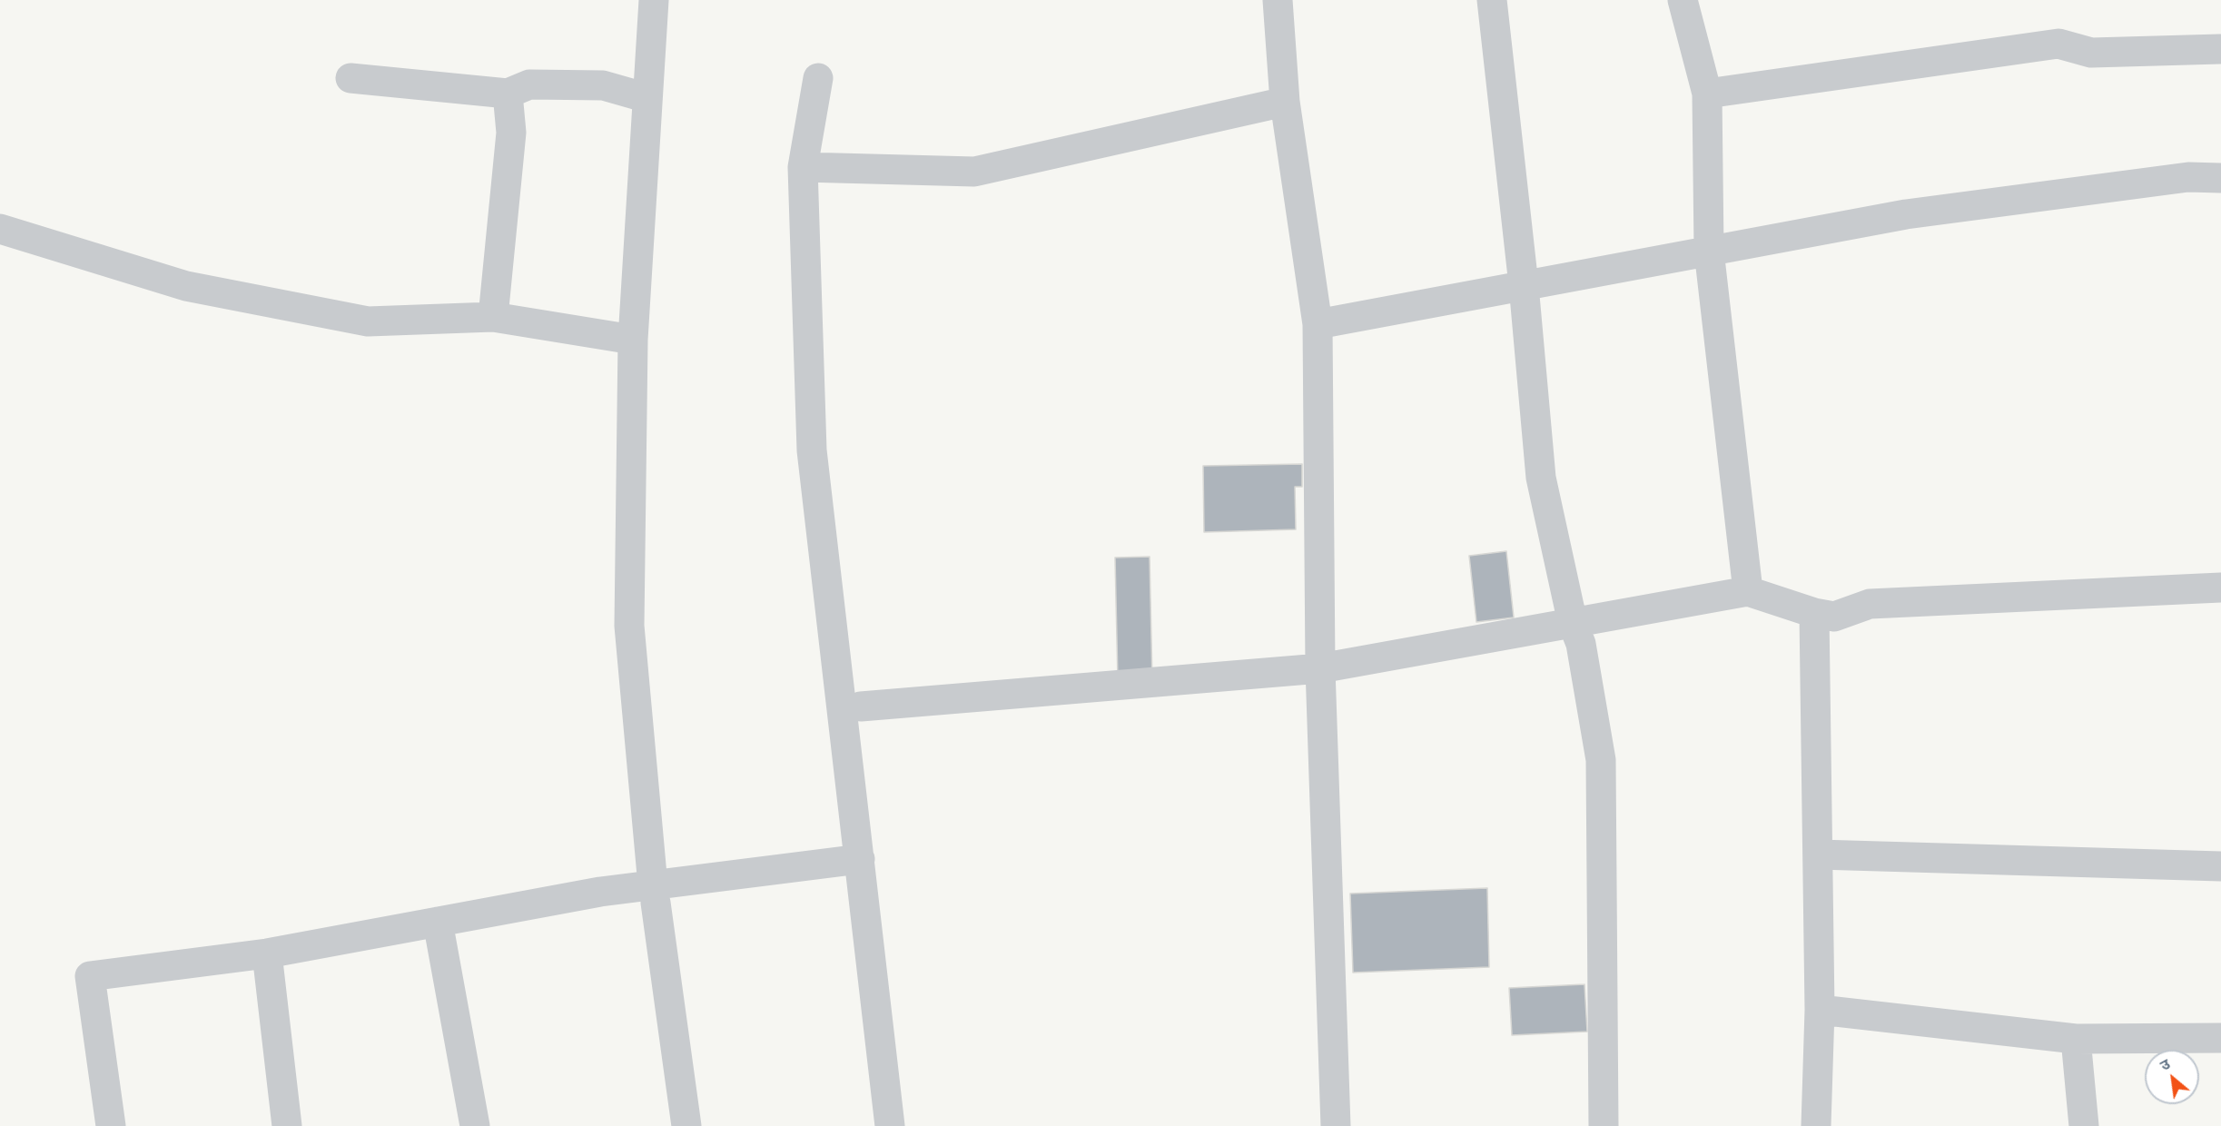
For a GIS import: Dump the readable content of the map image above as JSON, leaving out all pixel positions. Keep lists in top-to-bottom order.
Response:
{
  "north": "top left"
}
